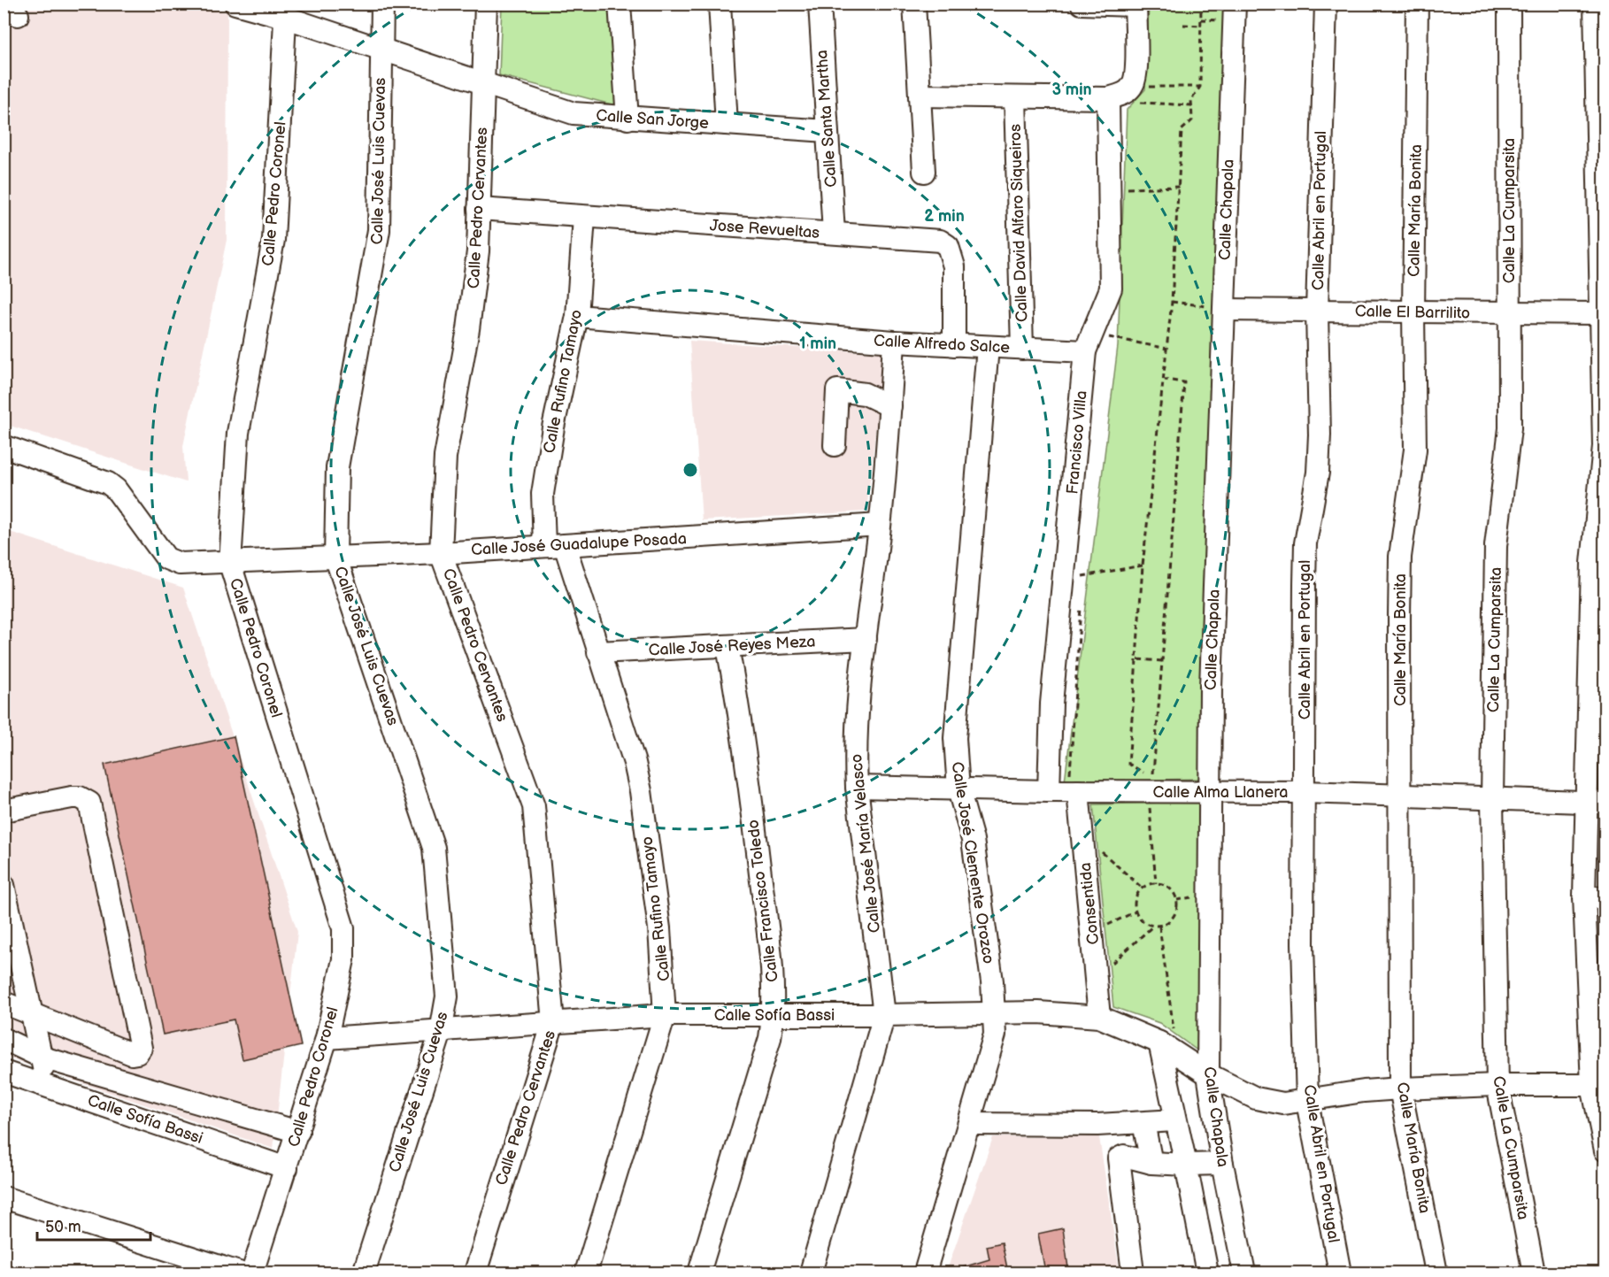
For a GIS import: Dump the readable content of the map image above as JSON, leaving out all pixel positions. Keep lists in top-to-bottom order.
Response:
{
  "streets": {
    "street": [
      "Calle Santa Martha",
      "Calle San Jorge",
      "Calle José Luis Cuevas",
      "Calle Pedro Coronel",
      "Calle Pedro Cervantes",
      "Calle Chapala",
      "Calle Abril en Portugal",
      "Calle María Bonita",
      "Calle La Cumparsita",
      "Calle David Alfaro Siqueiros",
      "Jose Revueltas",
      "Calle El Barrilito",
      "Calle Alfredo Salce",
      "Calle Rufino Tamayo",
      "Francisco Villa",
      "Calle José Guadalupe Posada",
      "Calle José Reyes Meza",
      "Calle Alma Llanera",
      "Calle José María Velasco",
      "Calle José Clemente Orozco",
      "Calle Francisco Toledo",
      "Consentida",
      "Calle Sofía Bassi"
    ]
  },
  "crossings": [
    ["Calle Santa Martha", "Calle San Jorge"],
    ["Calle Santa Martha", "Jose Revueltas"],
    ["Calle San Jorge", "Calle José Luis Cuevas"],
    ["Calle San Jorge", "Calle Pedro Coronel"],
    ["Calle San Jorge", "Calle Pedro Cervantes"],
    ["Calle José Luis Cuevas", "Calle José Guadalupe Posada"],
    ["Calle José Luis Cuevas", "Calle Sofía Bassi"],
    ["Calle Pedro Coronel", "Calle José Guadalupe Posada"],
    ["Calle Pedro Coronel", "Calle Sofía Bassi"],
    ["Calle Pedro Cervantes", "Jose Revueltas"],
    ["Calle Pedro Cervantes", "Calle José Guadalupe Posada"],
    ["Calle Pedro Cervantes", "Calle Sofía Bassi"],
    ["Calle Chapala", "Calle El Barrilito"],
    ["Calle Chapala", "Calle Alma Llanera"],
    ["Calle Chapala", "Calle Sofía Bassi"],
    ["Calle Abril en Portugal", "Calle El Barrilito"],
    ["Calle Abril en Portugal", "Calle Alma Llanera"],
    ["Calle Abril en Portugal", "Calle Sofía Bassi"],
    ["Calle María Bonita", "Calle El Barrilito"],
    ["Calle María Bonita", "Calle Alma Llanera"],
    ["Calle María Bonita", "Calle Sofía Bassi"],
    ["Calle La Cumparsita", "Calle El Barrilito"],
    ["Calle La Cumparsita", "Calle Alma Llanera"],
    ["Calle La Cumparsita", "Calle Sofía Bassi"],
    ["Calle David Alfaro Siqueiros", "Calle Alfredo Salce"],
    ["Jose Revueltas", "Calle Alfredo Salce"],
    ["Jose Revueltas", "Calle Rufino Tamayo"],
    ["Calle Alfredo Salce", "Calle Rufino Tamayo"],
    ["Calle Alfredo Salce", "Francisco Villa"],
    ["Calle Alfredo Salce", "Calle José María Velasco"],
    ["Calle Alfredo Salce", "Calle José Clemente Orozco"],
    ["Calle Rufino Tamayo", "Calle José Guadalupe Posada"],
    ["Calle Rufino Tamayo", "Calle José Reyes Meza"],
    ["Calle Rufino Tamayo", "Calle Sofía Bassi"],
    ["Francisco Villa", "Calle Alma Llanera"],
    ["Calle José Guadalupe Posada", "Calle José María Velasco"],
    ["Calle José Reyes Meza", "Calle José María Velasco"],
    ["Calle José Reyes Meza", "Calle Francisco Toledo"],
    ["Calle Alma Llanera", "Calle José María Velasco"],
    ["Calle Alma Llanera", "Calle José Clemente Orozco"],
    ["Calle Alma Llanera", "Consentida"],
    ["Calle José María Velasco", "Calle Sofía Bassi"],
    ["Calle José Clemente Orozco", "Calle Sofía Bassi"],
    ["Calle Francisco Toledo", "Calle Sofía Bassi"],
    ["Consentida", "Calle Sofía Bassi"]
  ],
  "scale_bar": "50 m",
  "rings": ["3 min", "2 min", "1 min"]
}
